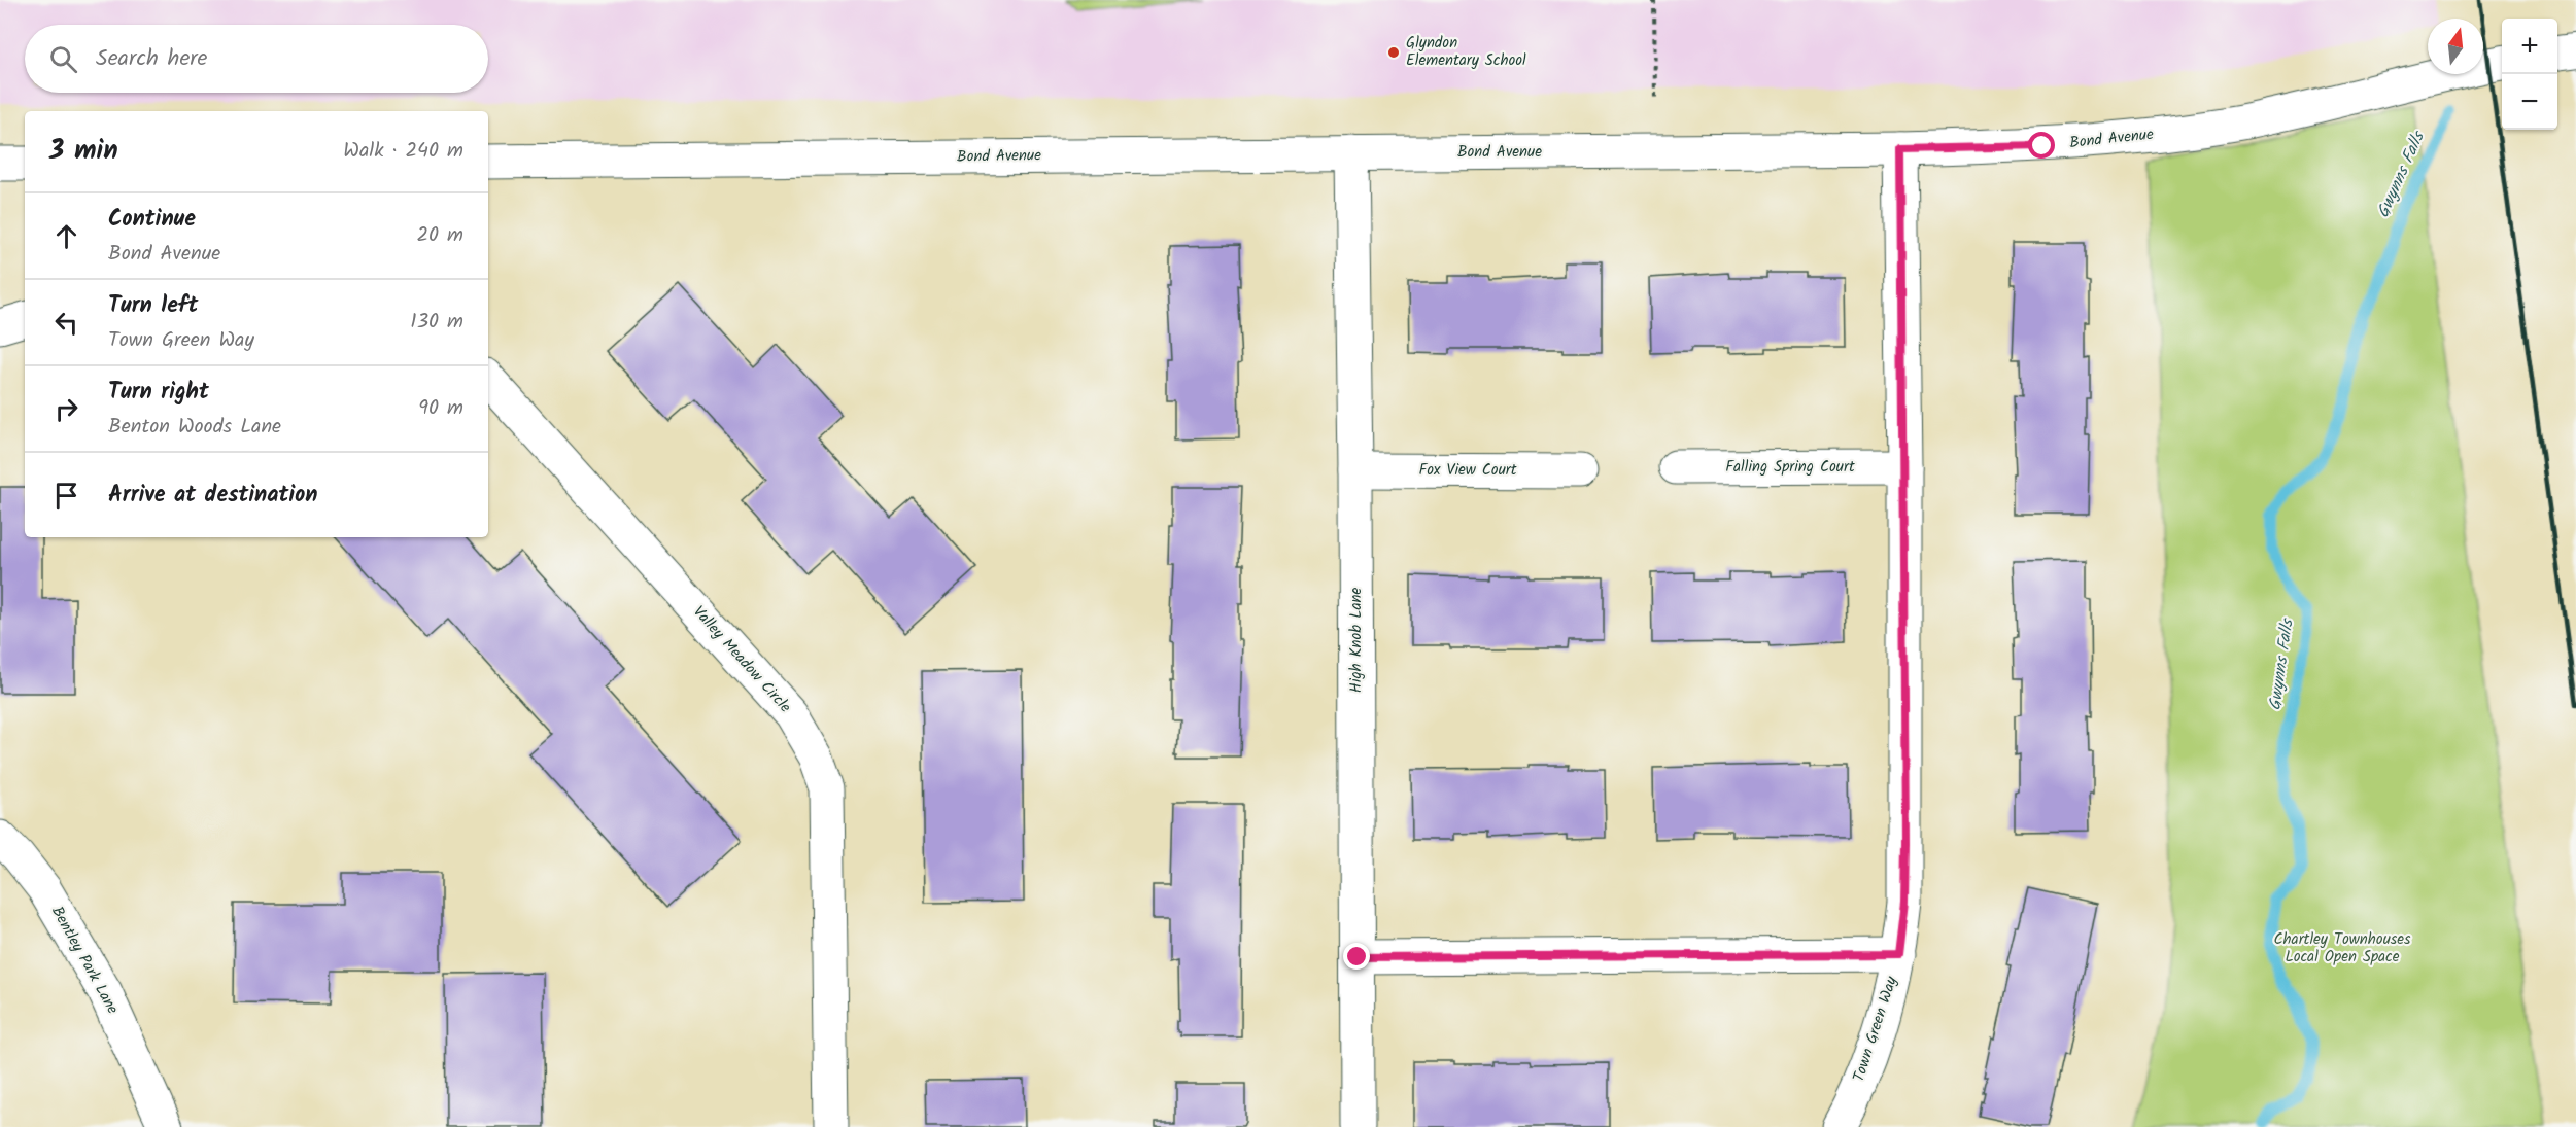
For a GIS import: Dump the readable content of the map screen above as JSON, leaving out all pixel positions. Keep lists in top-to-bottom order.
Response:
{
  "streets": {
    "street": [
      "Bond Avenue",
      "Falling Spring Court",
      "Fox View Court",
      "High Knob Lane",
      "Valley Meadow Circle",
      "Bentley Park Lane",
      "Town Green Way"
    ]
  },
  "crossings": [
    ["Bond Avenue", "High Knob Lane"],
    ["Bond Avenue", "Town Green Way"],
    ["Falling Spring Court", "Town Green Way"],
    ["Fox View Court", "High Knob Lane"]
  ],
  "water": ["Gwynns Falls"],
  "parks": ["Chartley Townhouses Local Open Space"],
  "places": ["Glyndon Elementary School"],
  "north": "top",
  "page": {
    "map_buttons": ["+", "−"],
    "search": "Search here",
    "heading": ["3 min", "Walk · 240 m"],
    "list": [
      ["Continue", "Bond Avenue", "20 m"],
      ["Turn left", "Town Green Way", "130 m"],
      ["Turn right", "Benton Woods Lane", "90 m"],
      "Arrive at destination"
    ]
  }
}
